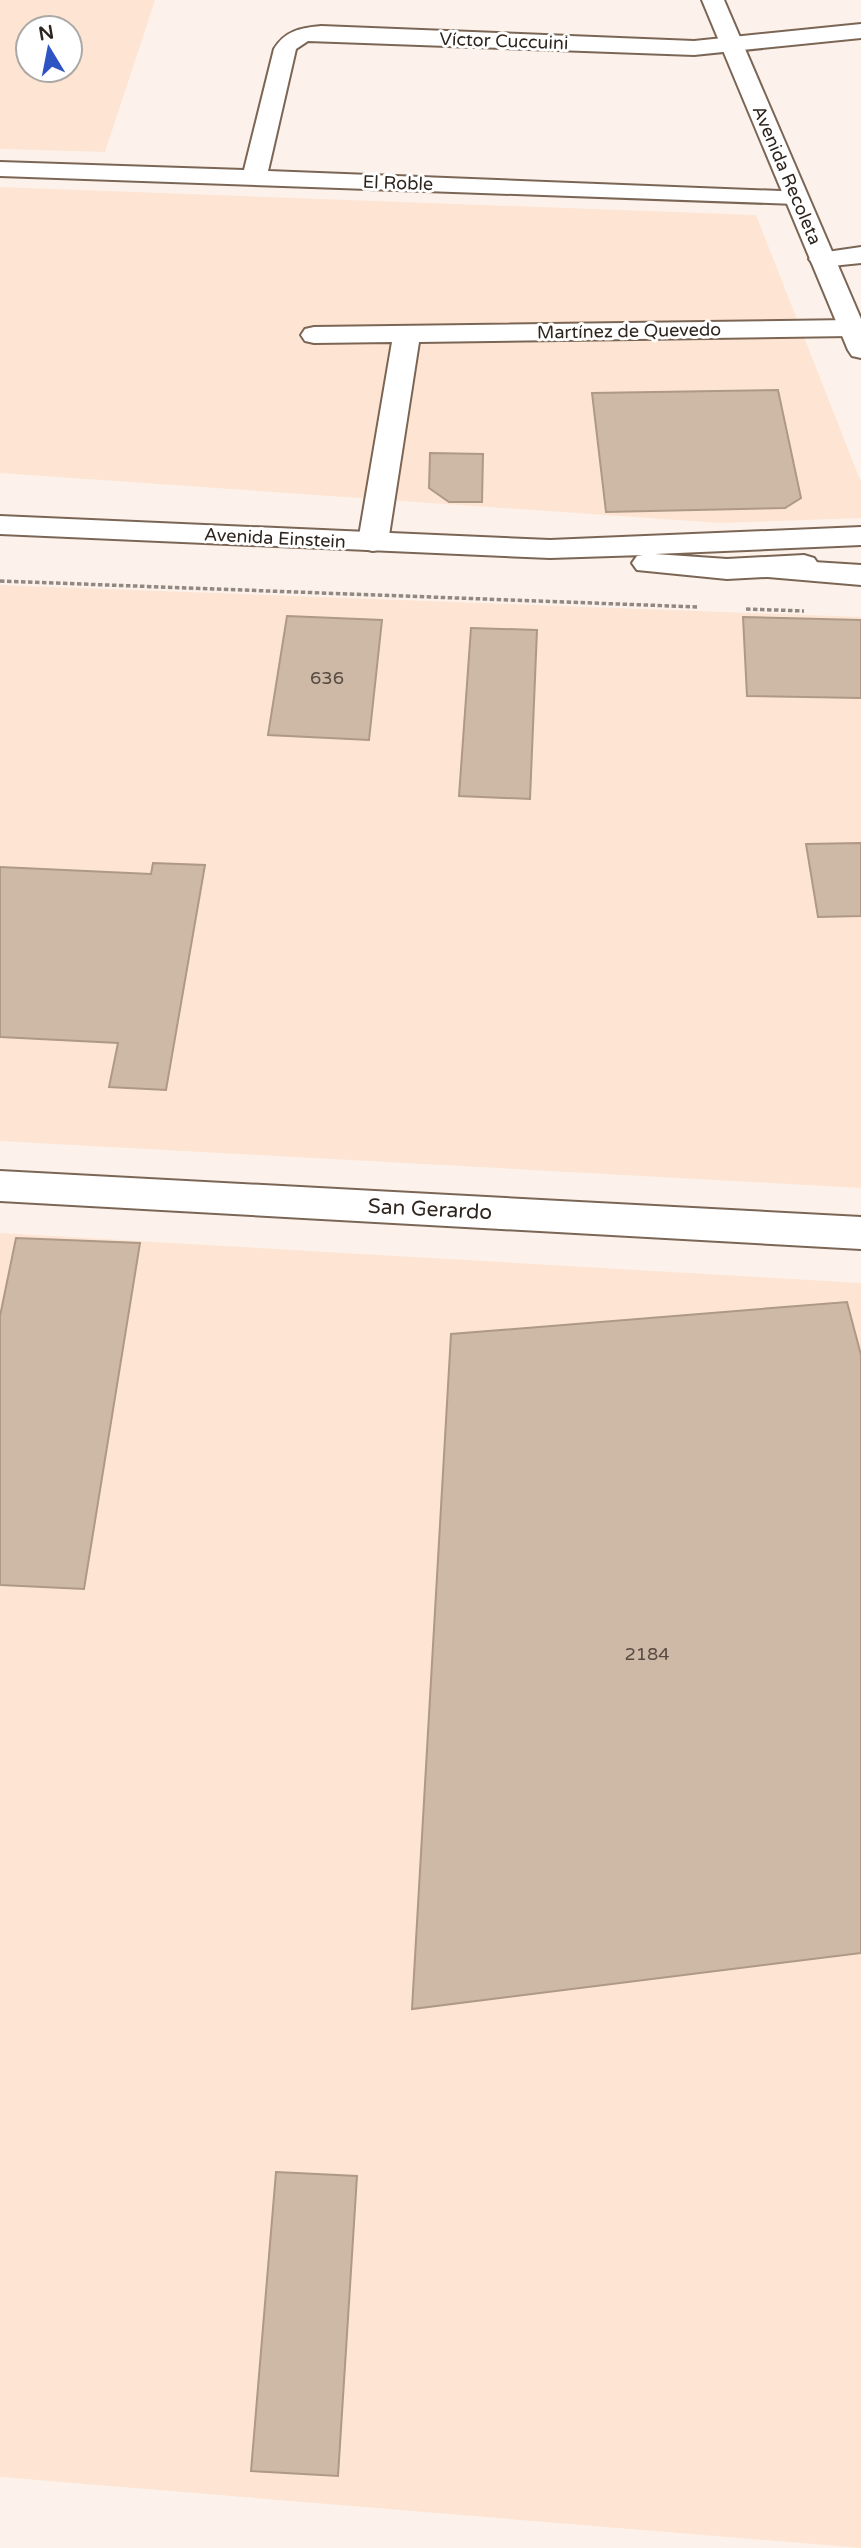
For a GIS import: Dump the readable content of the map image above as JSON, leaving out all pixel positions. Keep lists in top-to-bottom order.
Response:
{
  "streets": {
    "street": [
      "Víctor Cuccuini",
      "Avenida Recoleta",
      "El Roble",
      "Martínez de Quevedo",
      "Avenida Einstein",
      "San Gerardo"
    ]
  },
  "crossings": [
    ["Víctor Cuccuini", "Avenida Recoleta"],
    ["Víctor Cuccuini", "El Roble"],
    ["Avenida Recoleta", "El Roble"],
    ["Avenida Recoleta", "Martínez de Quevedo"]
  ],
  "house_numbers": ["636", "2184"],
  "north": "top"
}
